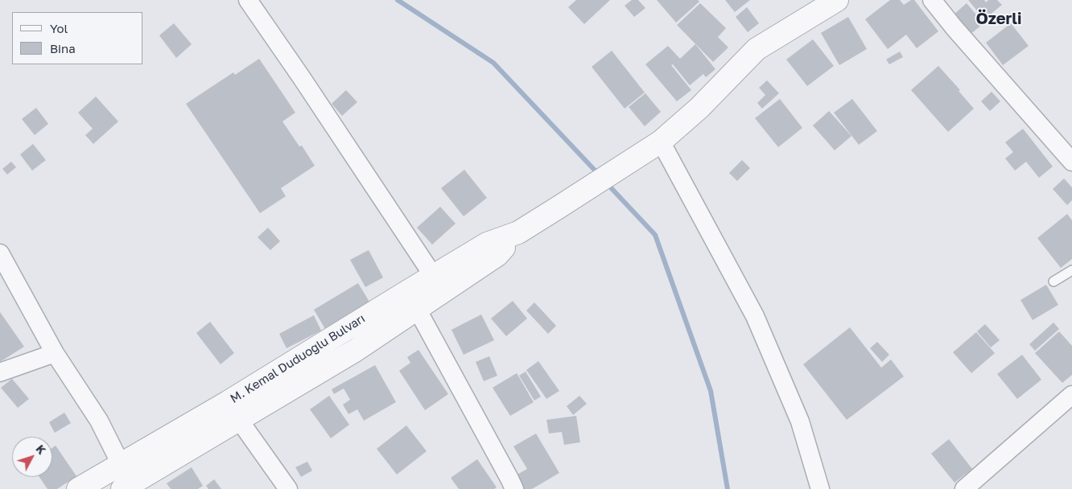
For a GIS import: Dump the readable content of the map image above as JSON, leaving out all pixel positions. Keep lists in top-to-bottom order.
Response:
{
  "streets": {
    "street": ["M. Kemal Duduoğlu Bulvarı"]
  },
  "districts": ["Özerli"],
  "legend": ["Yol", "Bina"],
  "north": "top right"
}
